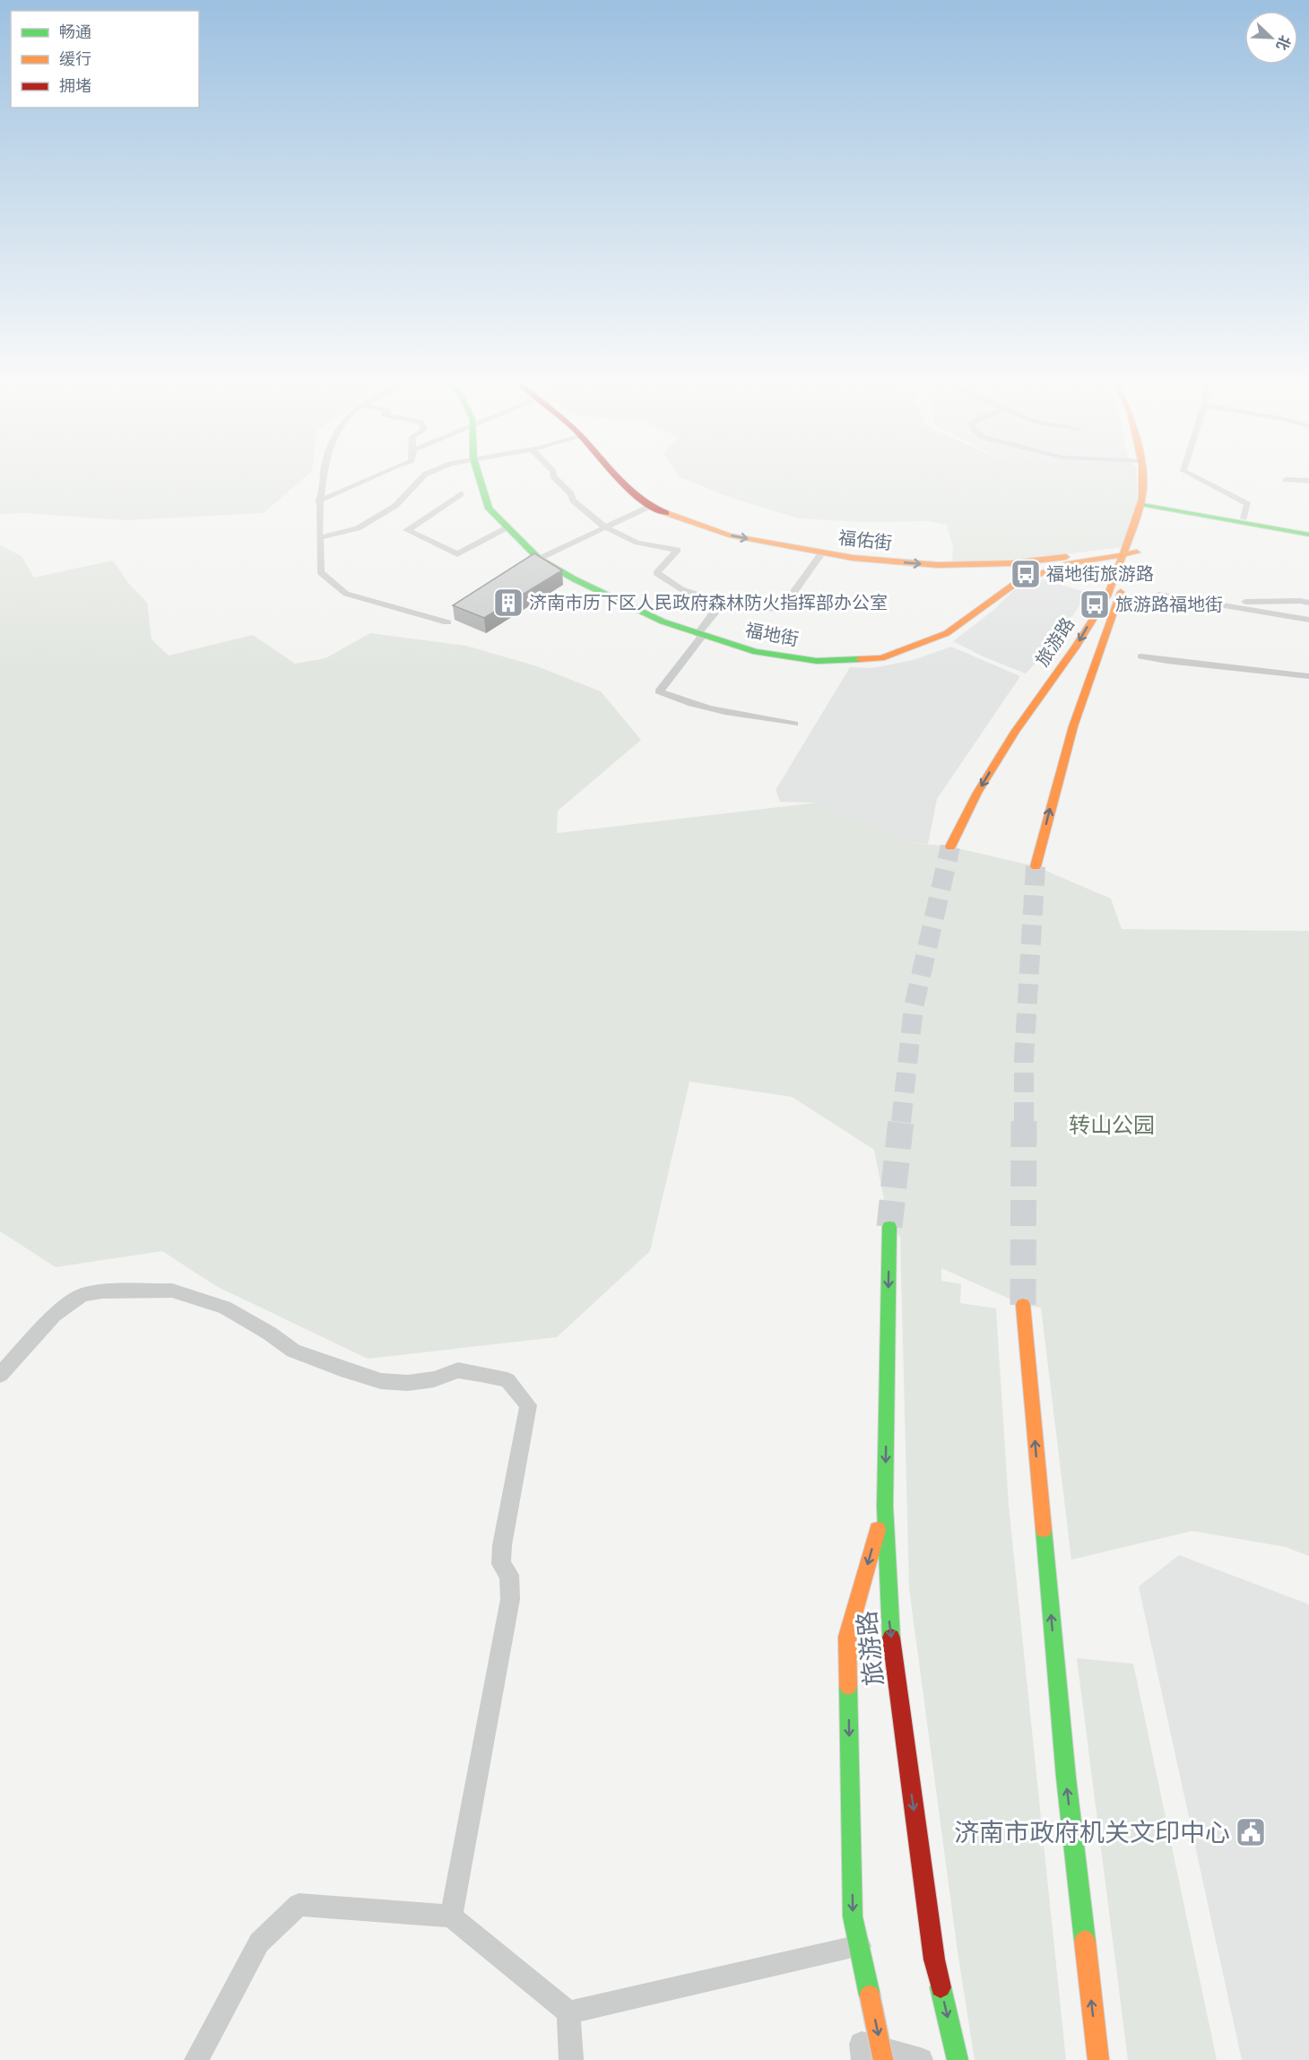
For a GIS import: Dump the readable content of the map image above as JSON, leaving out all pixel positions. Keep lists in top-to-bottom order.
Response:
{
  "streets": {
    "main road": ["福佑街", "福地街", "旅游路"]
  },
  "crossings": [
    ["福佑街", "福地街"],
    ["福佑街", "旅游路"],
    ["福地街", "旅游路"]
  ],
  "one_way": ["福佑街"],
  "parks": ["转山公园"],
  "places": {
    "bus stop": ["福地街旅游路", "旅游路福地街"],
    "building": ["济南市历下区人民政府森林防火指挥部办公室"],
    "public building": ["济南市政府机关文印中心"]
  },
  "legend": ["畅通", "缓行", "拥堵"],
  "north": "bottom right"
}
